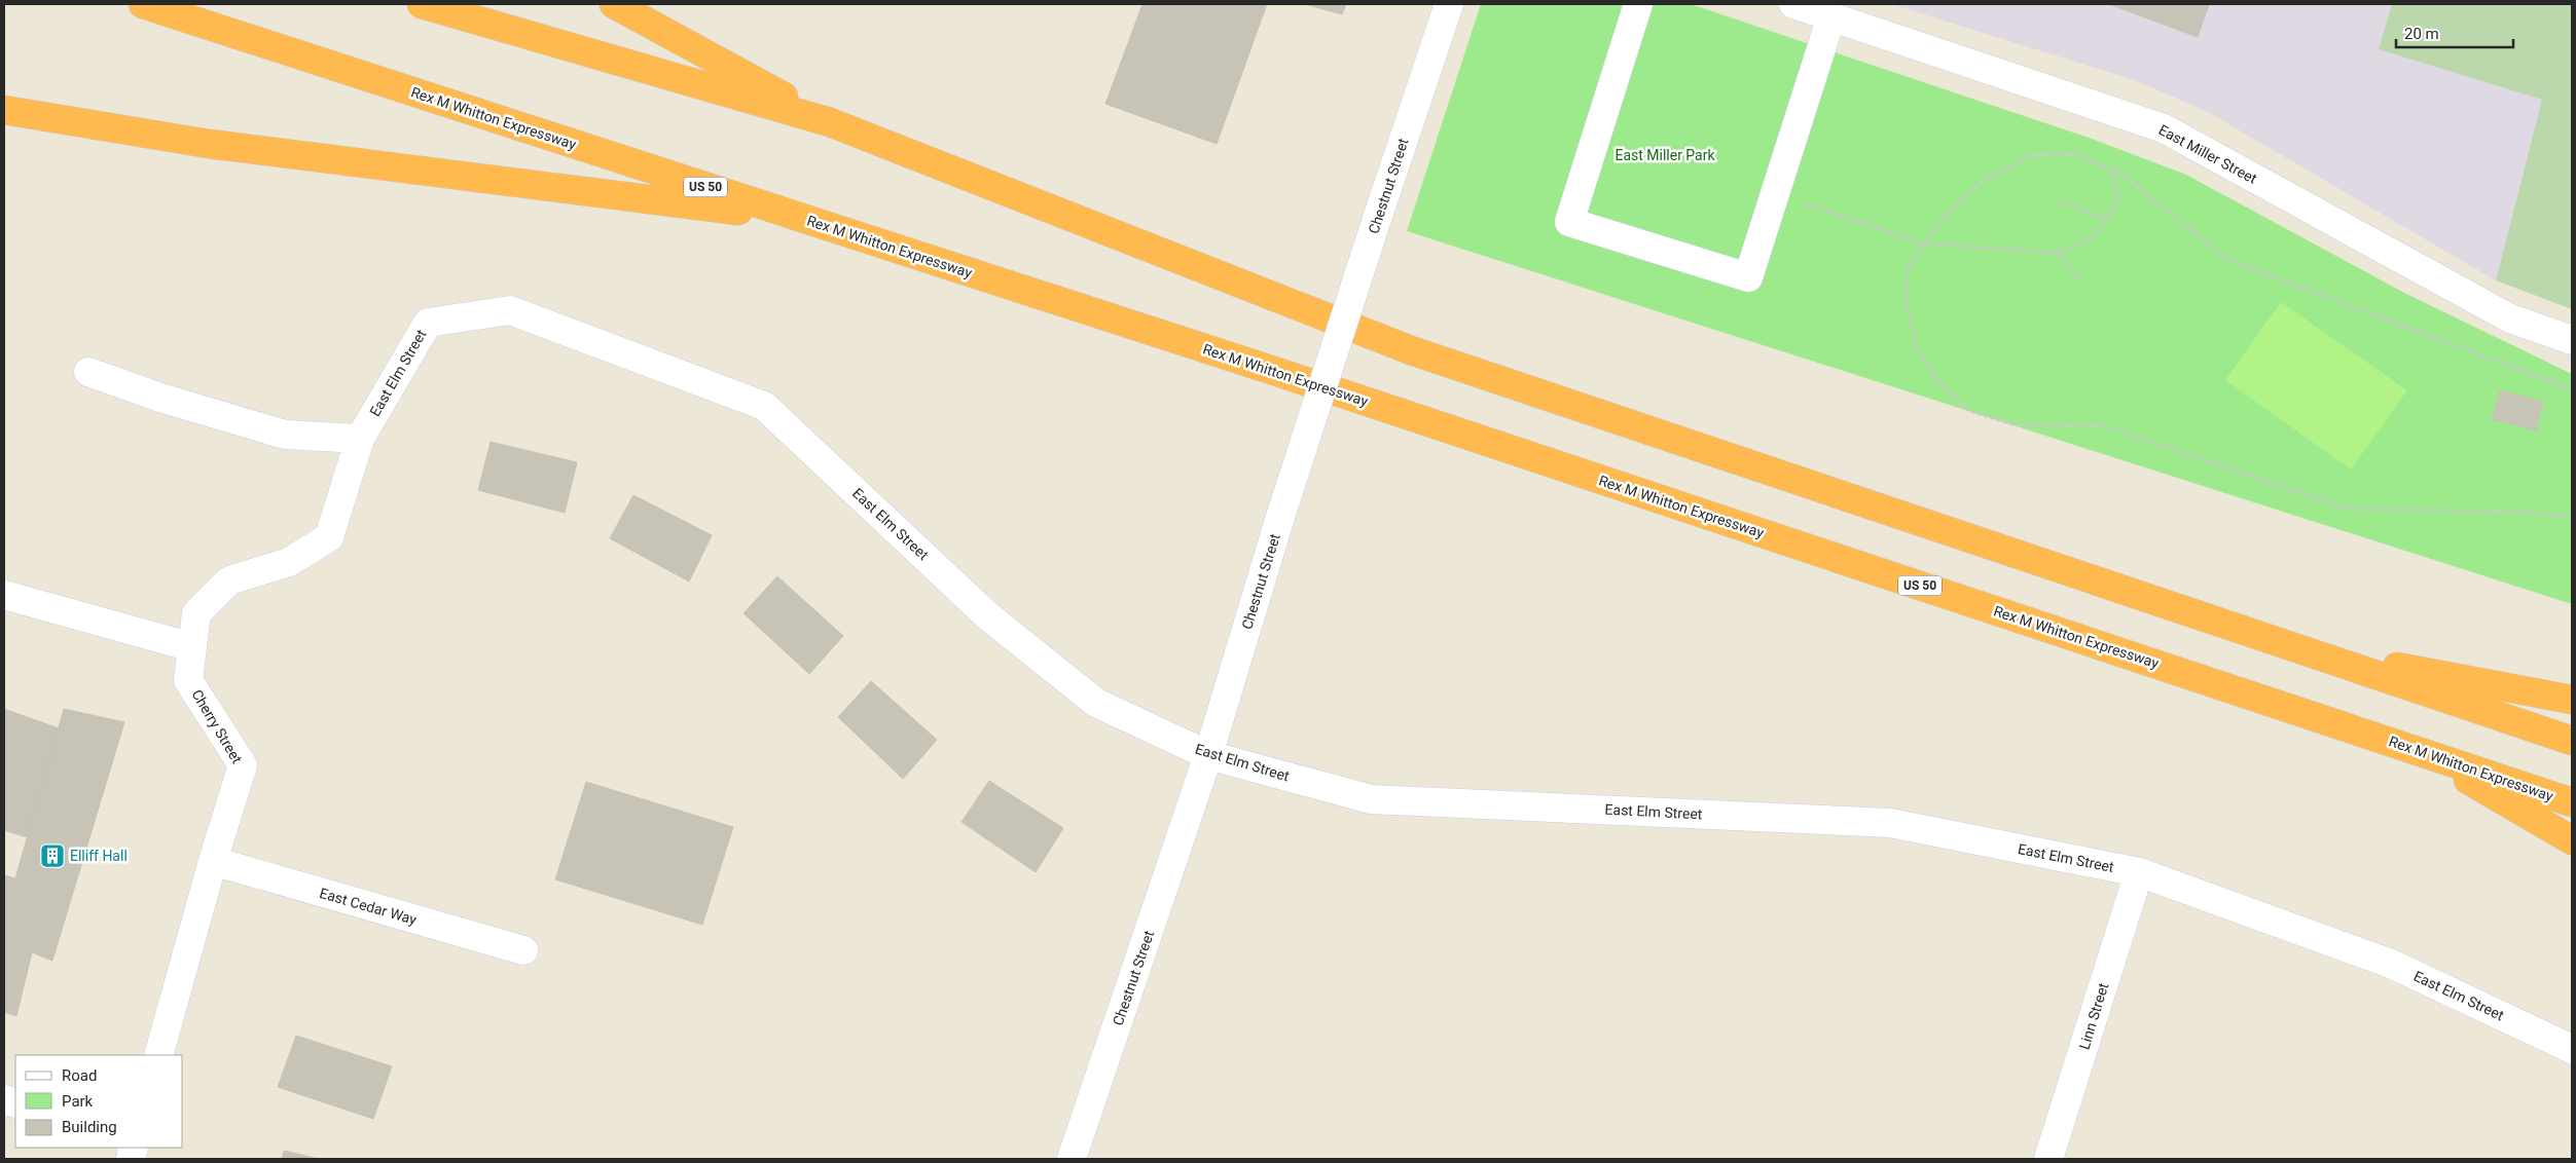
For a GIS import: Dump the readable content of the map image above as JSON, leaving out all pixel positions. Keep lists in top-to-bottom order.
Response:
{
  "streets": {
    "highway": ["Rex M Whitton Expressway", "US 50"],
    "street": [
      "East Miller Street",
      "Chestnut Street",
      "East Elm Street",
      "Cherry Street",
      "East Cedar Way",
      "Linn Street"
    ]
  },
  "crossings": [
    ["Chestnut Street", "East Elm Street"],
    ["East Elm Street", "Cherry Street"],
    ["East Elm Street", "Linn Street"],
    ["Cherry Street", "East Cedar Way"]
  ],
  "parks": ["East Miller Park"],
  "places": {
    "building": ["Elliff Hall"]
  },
  "legend": ["Road", "Park", "Building"],
  "scale_bar": "20 m"
}
